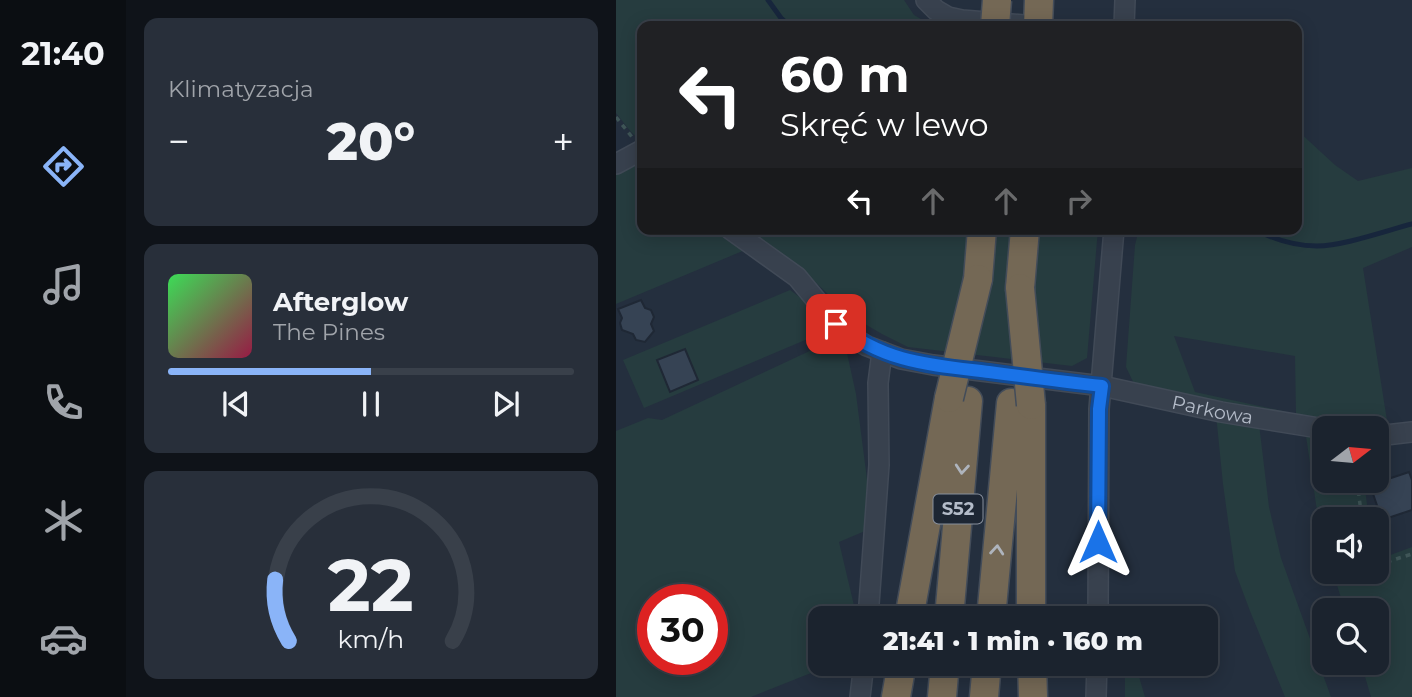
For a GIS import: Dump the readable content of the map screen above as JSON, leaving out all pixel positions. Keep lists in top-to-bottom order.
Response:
{
  "streets": {
    "highway": ["S52"],
    "street": ["Parkowa"]
  },
  "north": "right",
  "page": {
    "tabs": "21:40",
    "tile": "Klimatyzacja",
    "turn": ["60 m", "Skręć w lewo"],
    "heat": ["−", "20°", "+"],
    "song": ["Afterglow", "The Pines"],
    "limit": "30",
    "trip": "21:41 · 1 min · 160 m",
    "gauge": ["22", "km/h"]
  }
}
